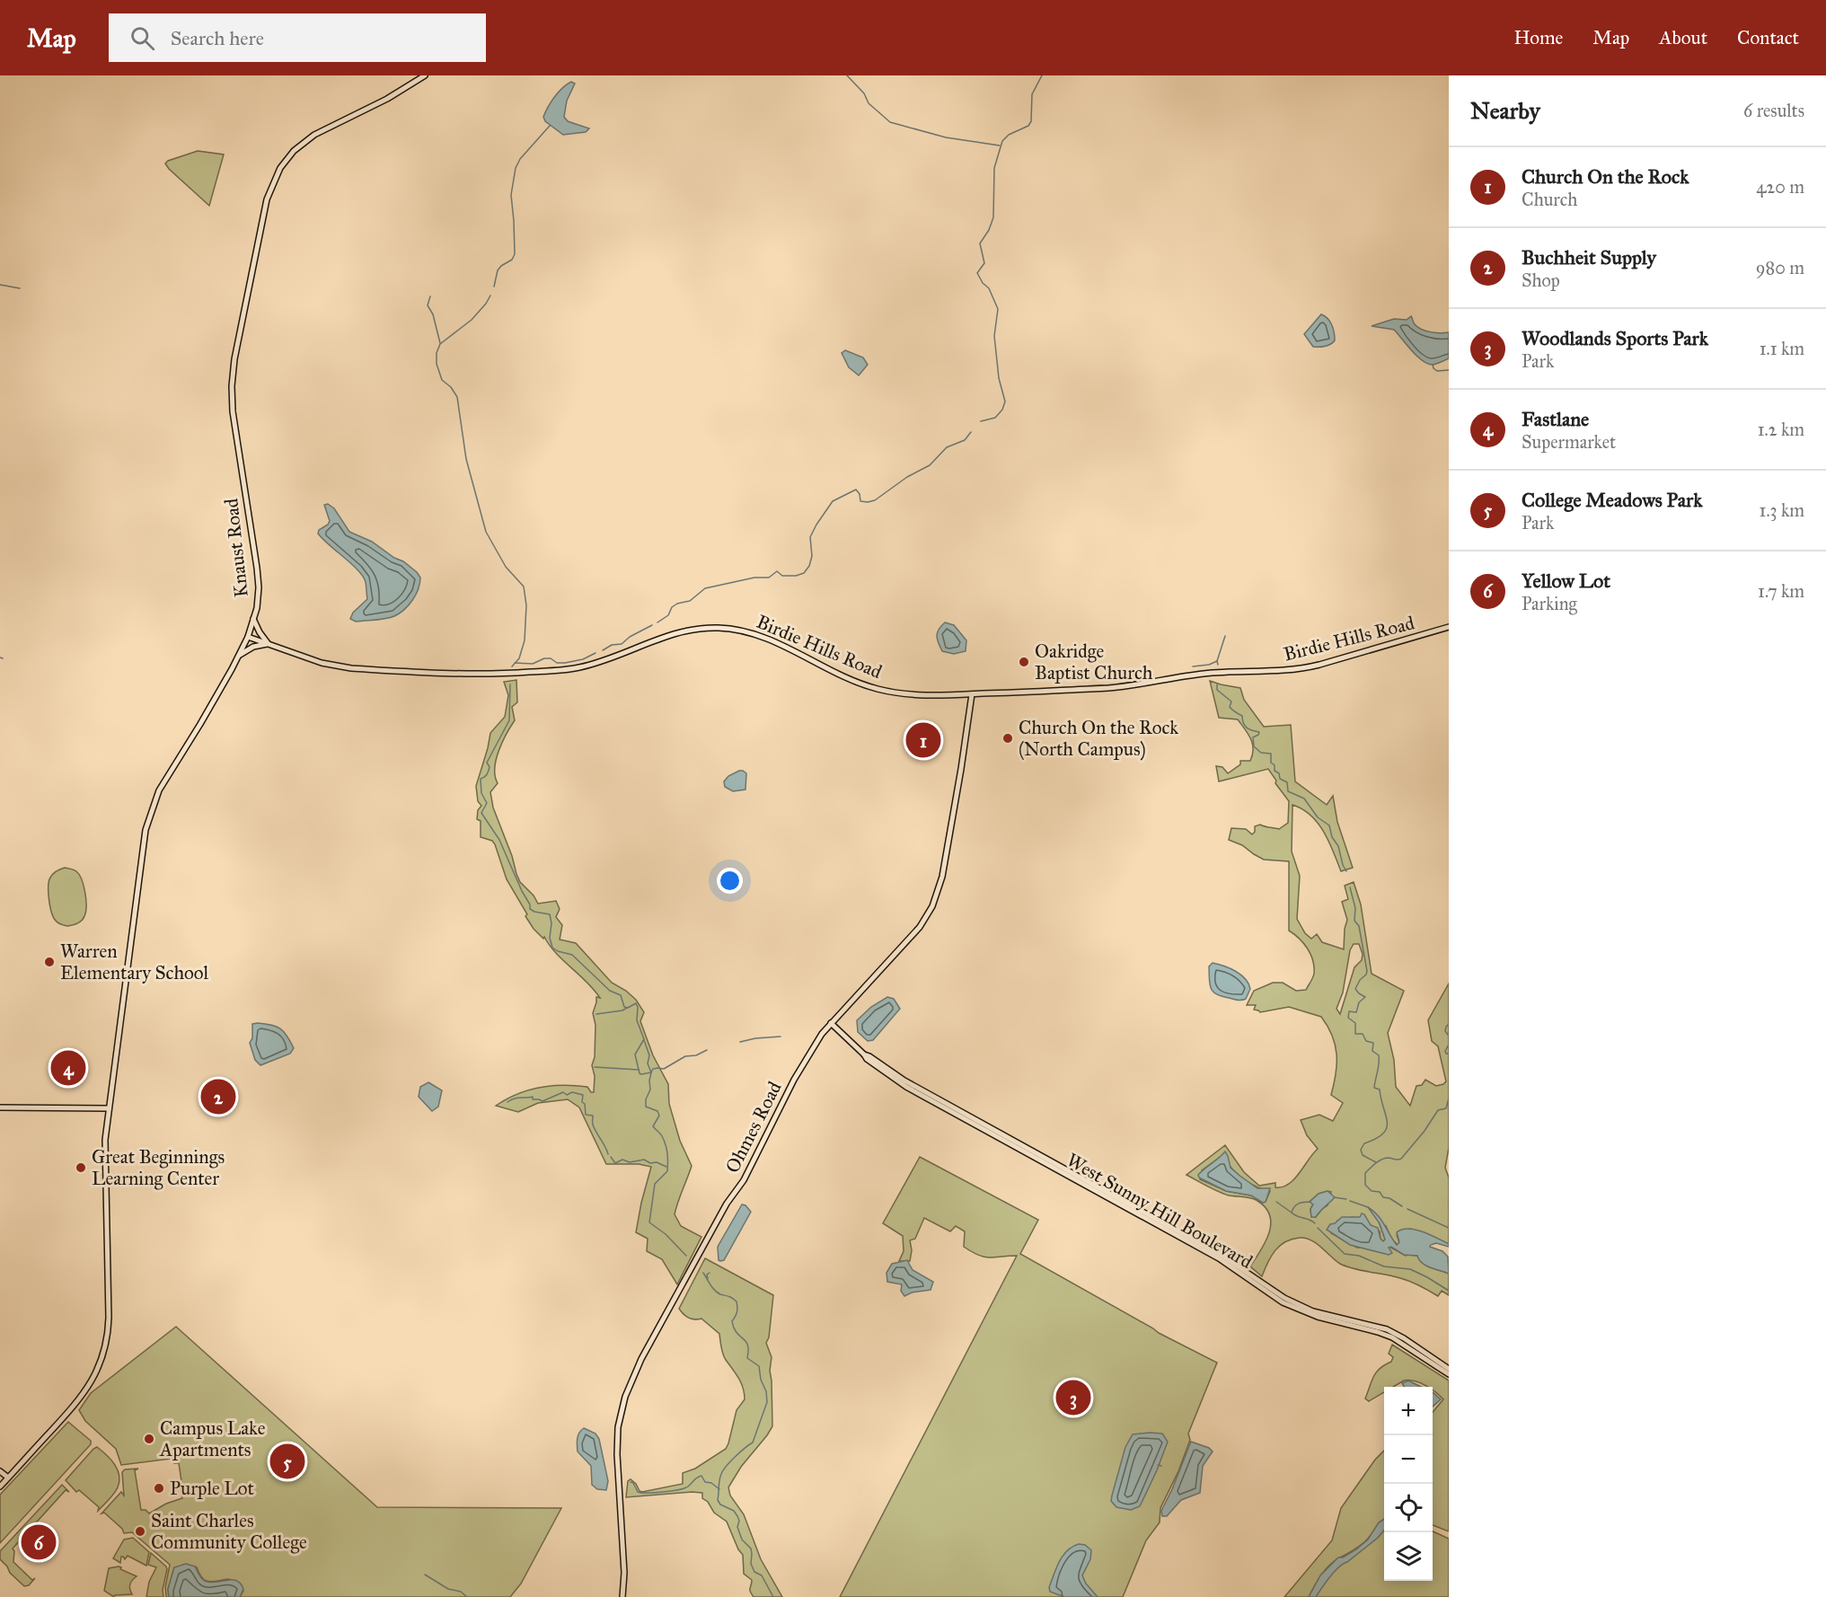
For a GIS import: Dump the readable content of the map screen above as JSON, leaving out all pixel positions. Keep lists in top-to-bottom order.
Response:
{
  "streets": {
    "main road": [
      "Knaust Road",
      "Birdie Hills Road",
      "Ohmes Road",
      "West Sunny Hill Boulevard"
    ]
  },
  "crossings": [
    ["Knaust Road", "Birdie Hills Road"],
    ["Birdie Hills Road", "Ohmes Road"],
    ["Ohmes Road", "West Sunny Hill Boulevard"]
  ],
  "places": [
    "Oakridge Baptist Church",
    "Church On the Rock (North Campus)",
    "Warren Elementary School",
    "Great Beginnings Learning Center",
    "Campus Lake Apartments",
    "Purple Lot",
    "Saint Charles Community College"
  ],
  "page": {
    "header": "Map",
    "search": "Search here",
    "nav": [
      "Home",
      "Map",
      "About",
      "Contact"
    ],
    "heading": ["Nearby", "6 results"],
    "list": [
      {
        "mark": "1",
        "name": "Church On the Rock",
        "note": "Church",
        "value": "420 m"
      },
      {
        "mark": "2",
        "name": "Buchheit Supply",
        "note": "Shop",
        "value": "980 m"
      },
      {
        "mark": "3",
        "name": "Woodlands Sports Park",
        "note": "Park",
        "value": "1.1 km"
      },
      {
        "mark": "4",
        "name": "Fastlane",
        "note": "Supermarket",
        "value": "1.2 km"
      },
      {
        "mark": "5",
        "name": "College Meadows Park",
        "note": "Park",
        "value": "1.3 km"
      },
      {
        "mark": "6",
        "name": "Yellow Lot",
        "note": "Parking",
        "value": "1.7 km"
      }
    ],
    "pins": [
      "1",
      "4",
      "2",
      "3",
      "5",
      "6"
    ],
    "map_buttons": ["+", "−"]
  }
}
